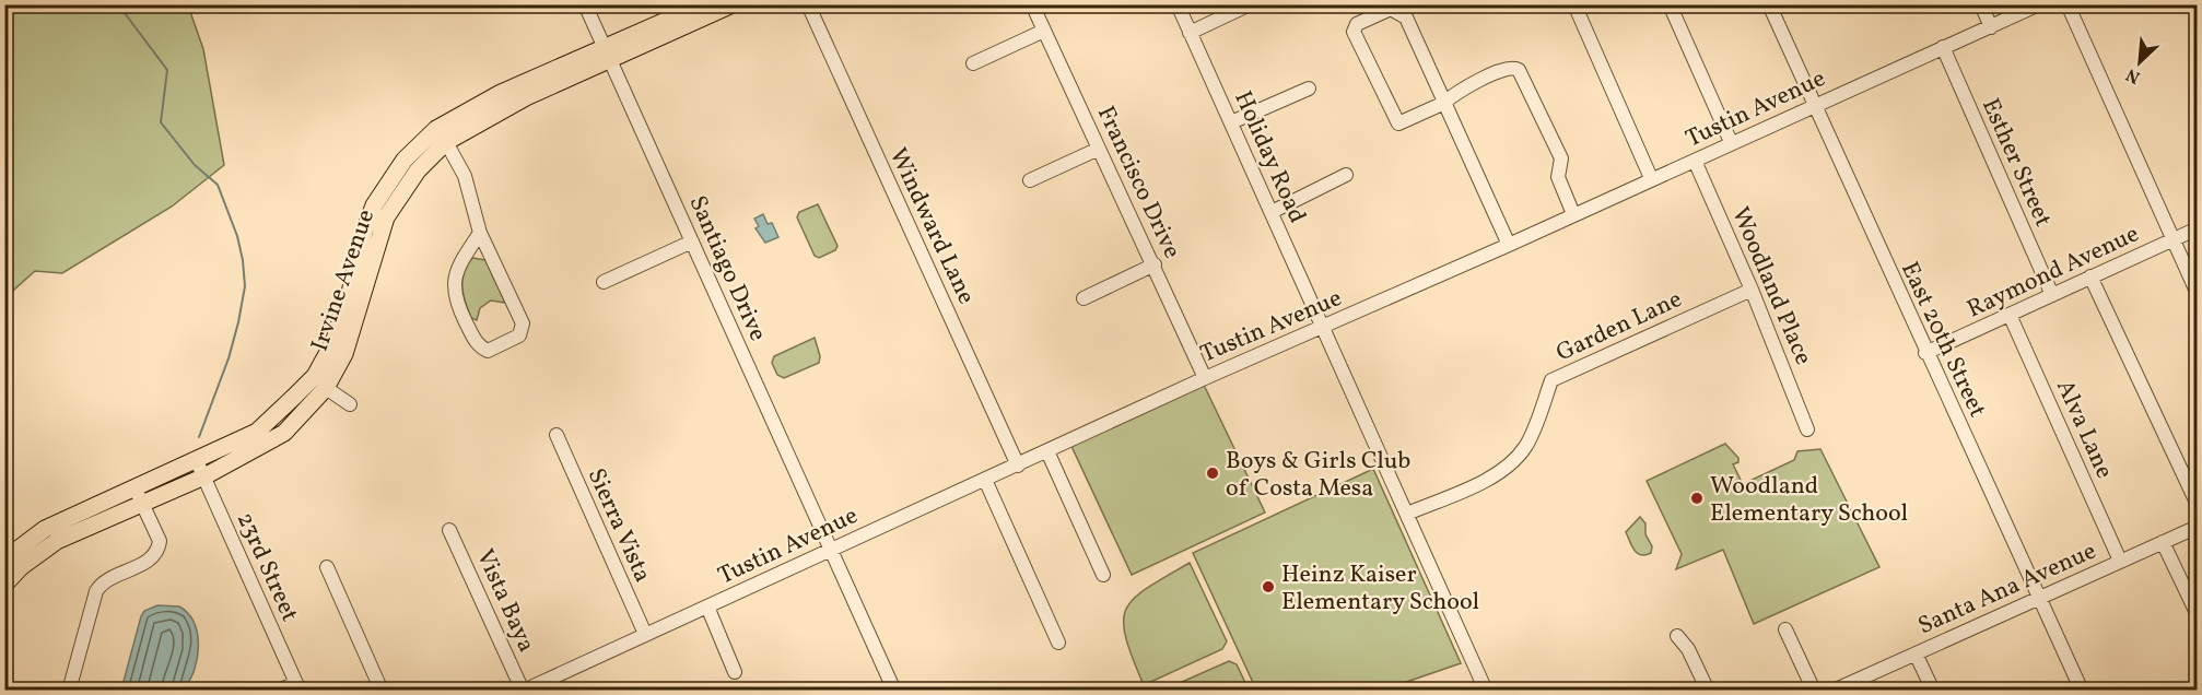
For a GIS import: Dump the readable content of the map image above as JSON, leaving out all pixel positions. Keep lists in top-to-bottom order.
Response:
{
  "streets": {
    "main road": ["Irvine Avenue"],
    "street": [
      "Tustin Avenue",
      "Holiday Road",
      "Esther Street",
      "Francisco Drive",
      "Windward Lane",
      "Santiago Drive",
      "Raymond Avenue",
      "Woodland Place",
      "Garden Lane",
      "East 20th Street",
      "Alva Lane",
      "Sierra Vista",
      "23rd Street",
      "Santa Ana Avenue",
      "Vista Baya"
    ]
  },
  "crossings": [
    ["Tustin Avenue", "Holiday Road"],
    ["Tustin Avenue", "Esther Street"],
    ["Tustin Avenue", "Francisco Drive"],
    ["Tustin Avenue", "Windward Lane"],
    ["Tustin Avenue", "Santiago Drive"],
    ["Tustin Avenue", "Woodland Place"],
    ["Tustin Avenue", "East 20th Street"],
    ["Tustin Avenue", "Sierra Vista"],
    ["Tustin Avenue", "Vista Baya"],
    ["Holiday Road", "Garden Lane"],
    ["Esther Street", "Raymond Avenue"],
    ["Santiago Drive", "Irvine Avenue"],
    ["Raymond Avenue", "East 20th Street"],
    ["Raymond Avenue", "Alva Lane"],
    ["Irvine Avenue", "23rd Street"],
    ["Woodland Place", "Garden Lane"],
    ["East 20th Street", "Santa Ana Avenue"],
    ["Alva Lane", "Santa Ana Avenue"]
  ],
  "places": ["Boys & Girls Club of Costa Mesa", "Woodland Elementary School", "Heinz Kaiser Elementary School"],
  "north": "bottom left"
}
